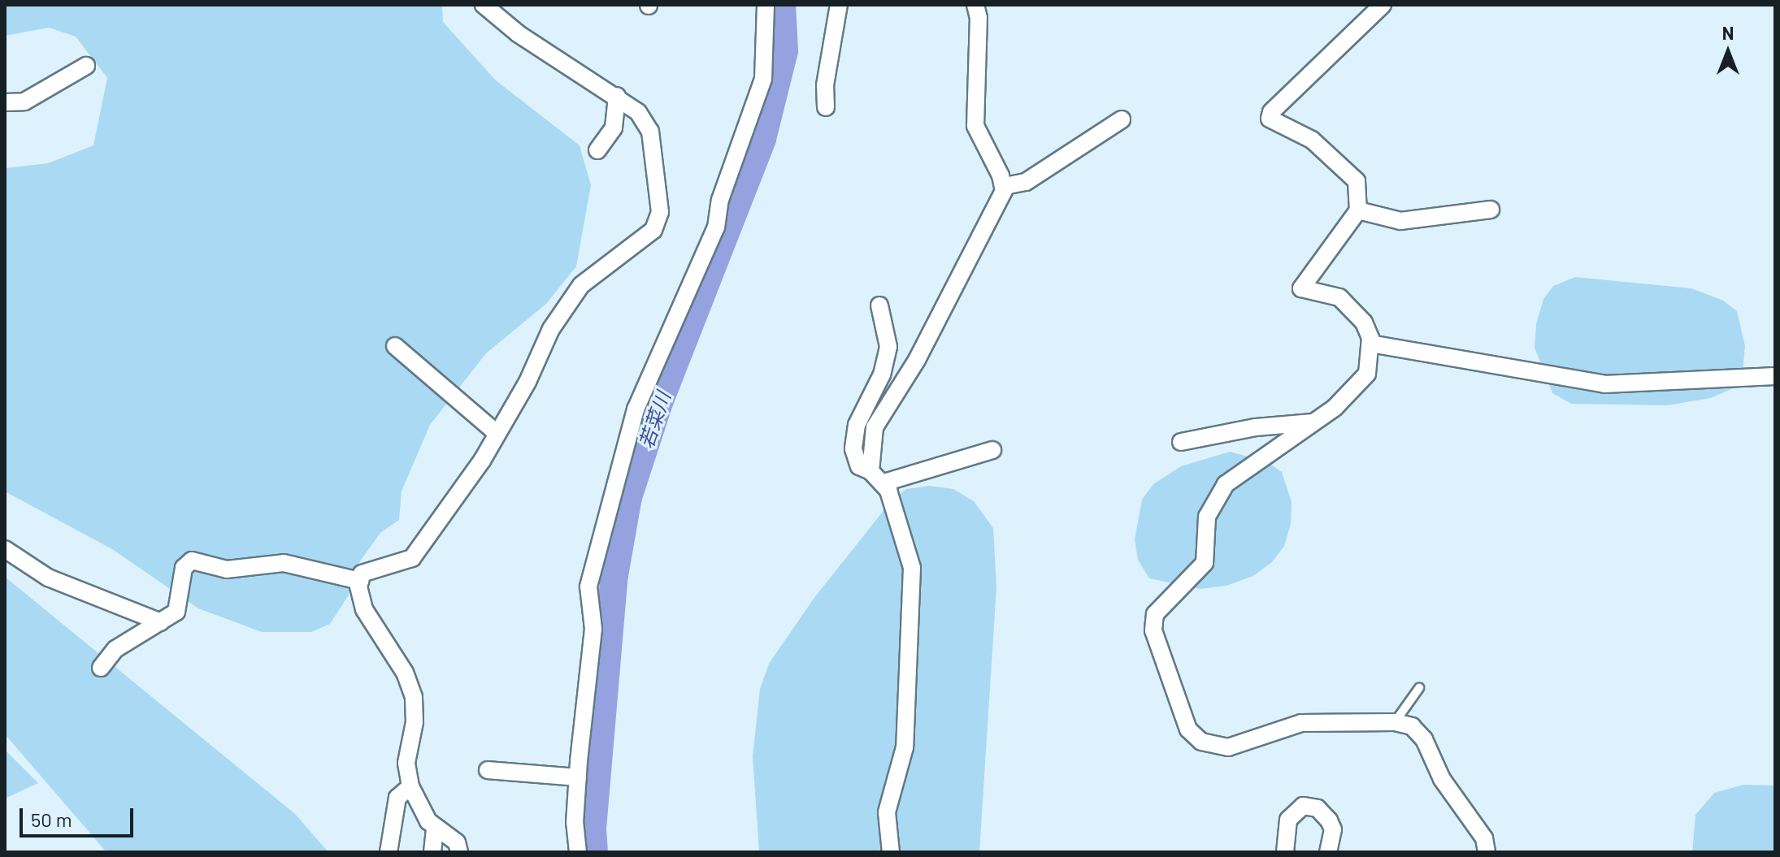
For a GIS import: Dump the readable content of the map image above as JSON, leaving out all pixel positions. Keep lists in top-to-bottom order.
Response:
{
  "water": ["若菜川"],
  "scale_bar": "50 m",
  "north": "top"
}
